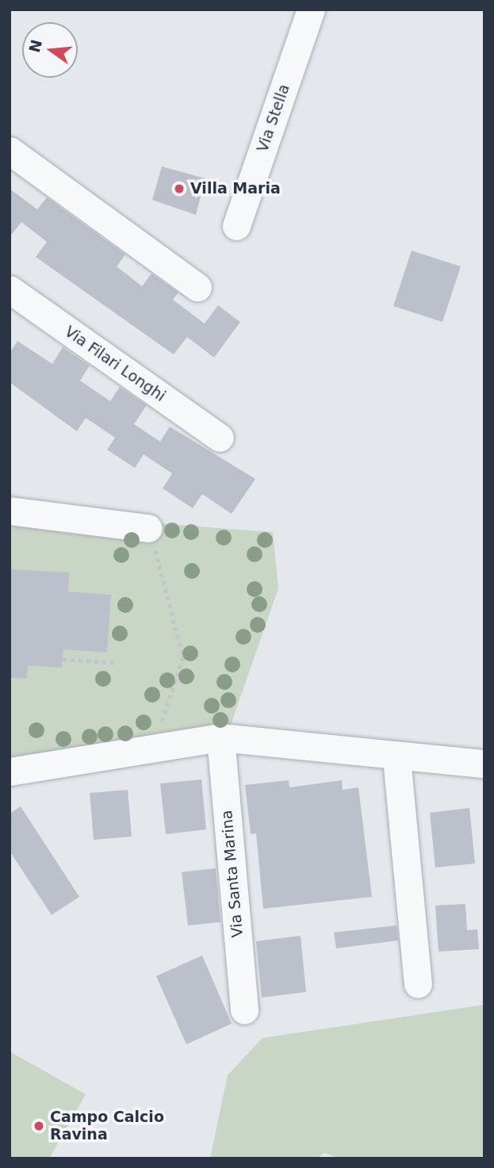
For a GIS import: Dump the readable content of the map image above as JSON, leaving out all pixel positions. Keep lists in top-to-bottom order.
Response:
{
  "streets": {
    "street": ["Via Stella", "Via Filari Longhi", "Via Santa Marina"]
  },
  "places": ["Villa Maria", "Campo Calcio Ravina"],
  "north": "left"
}
